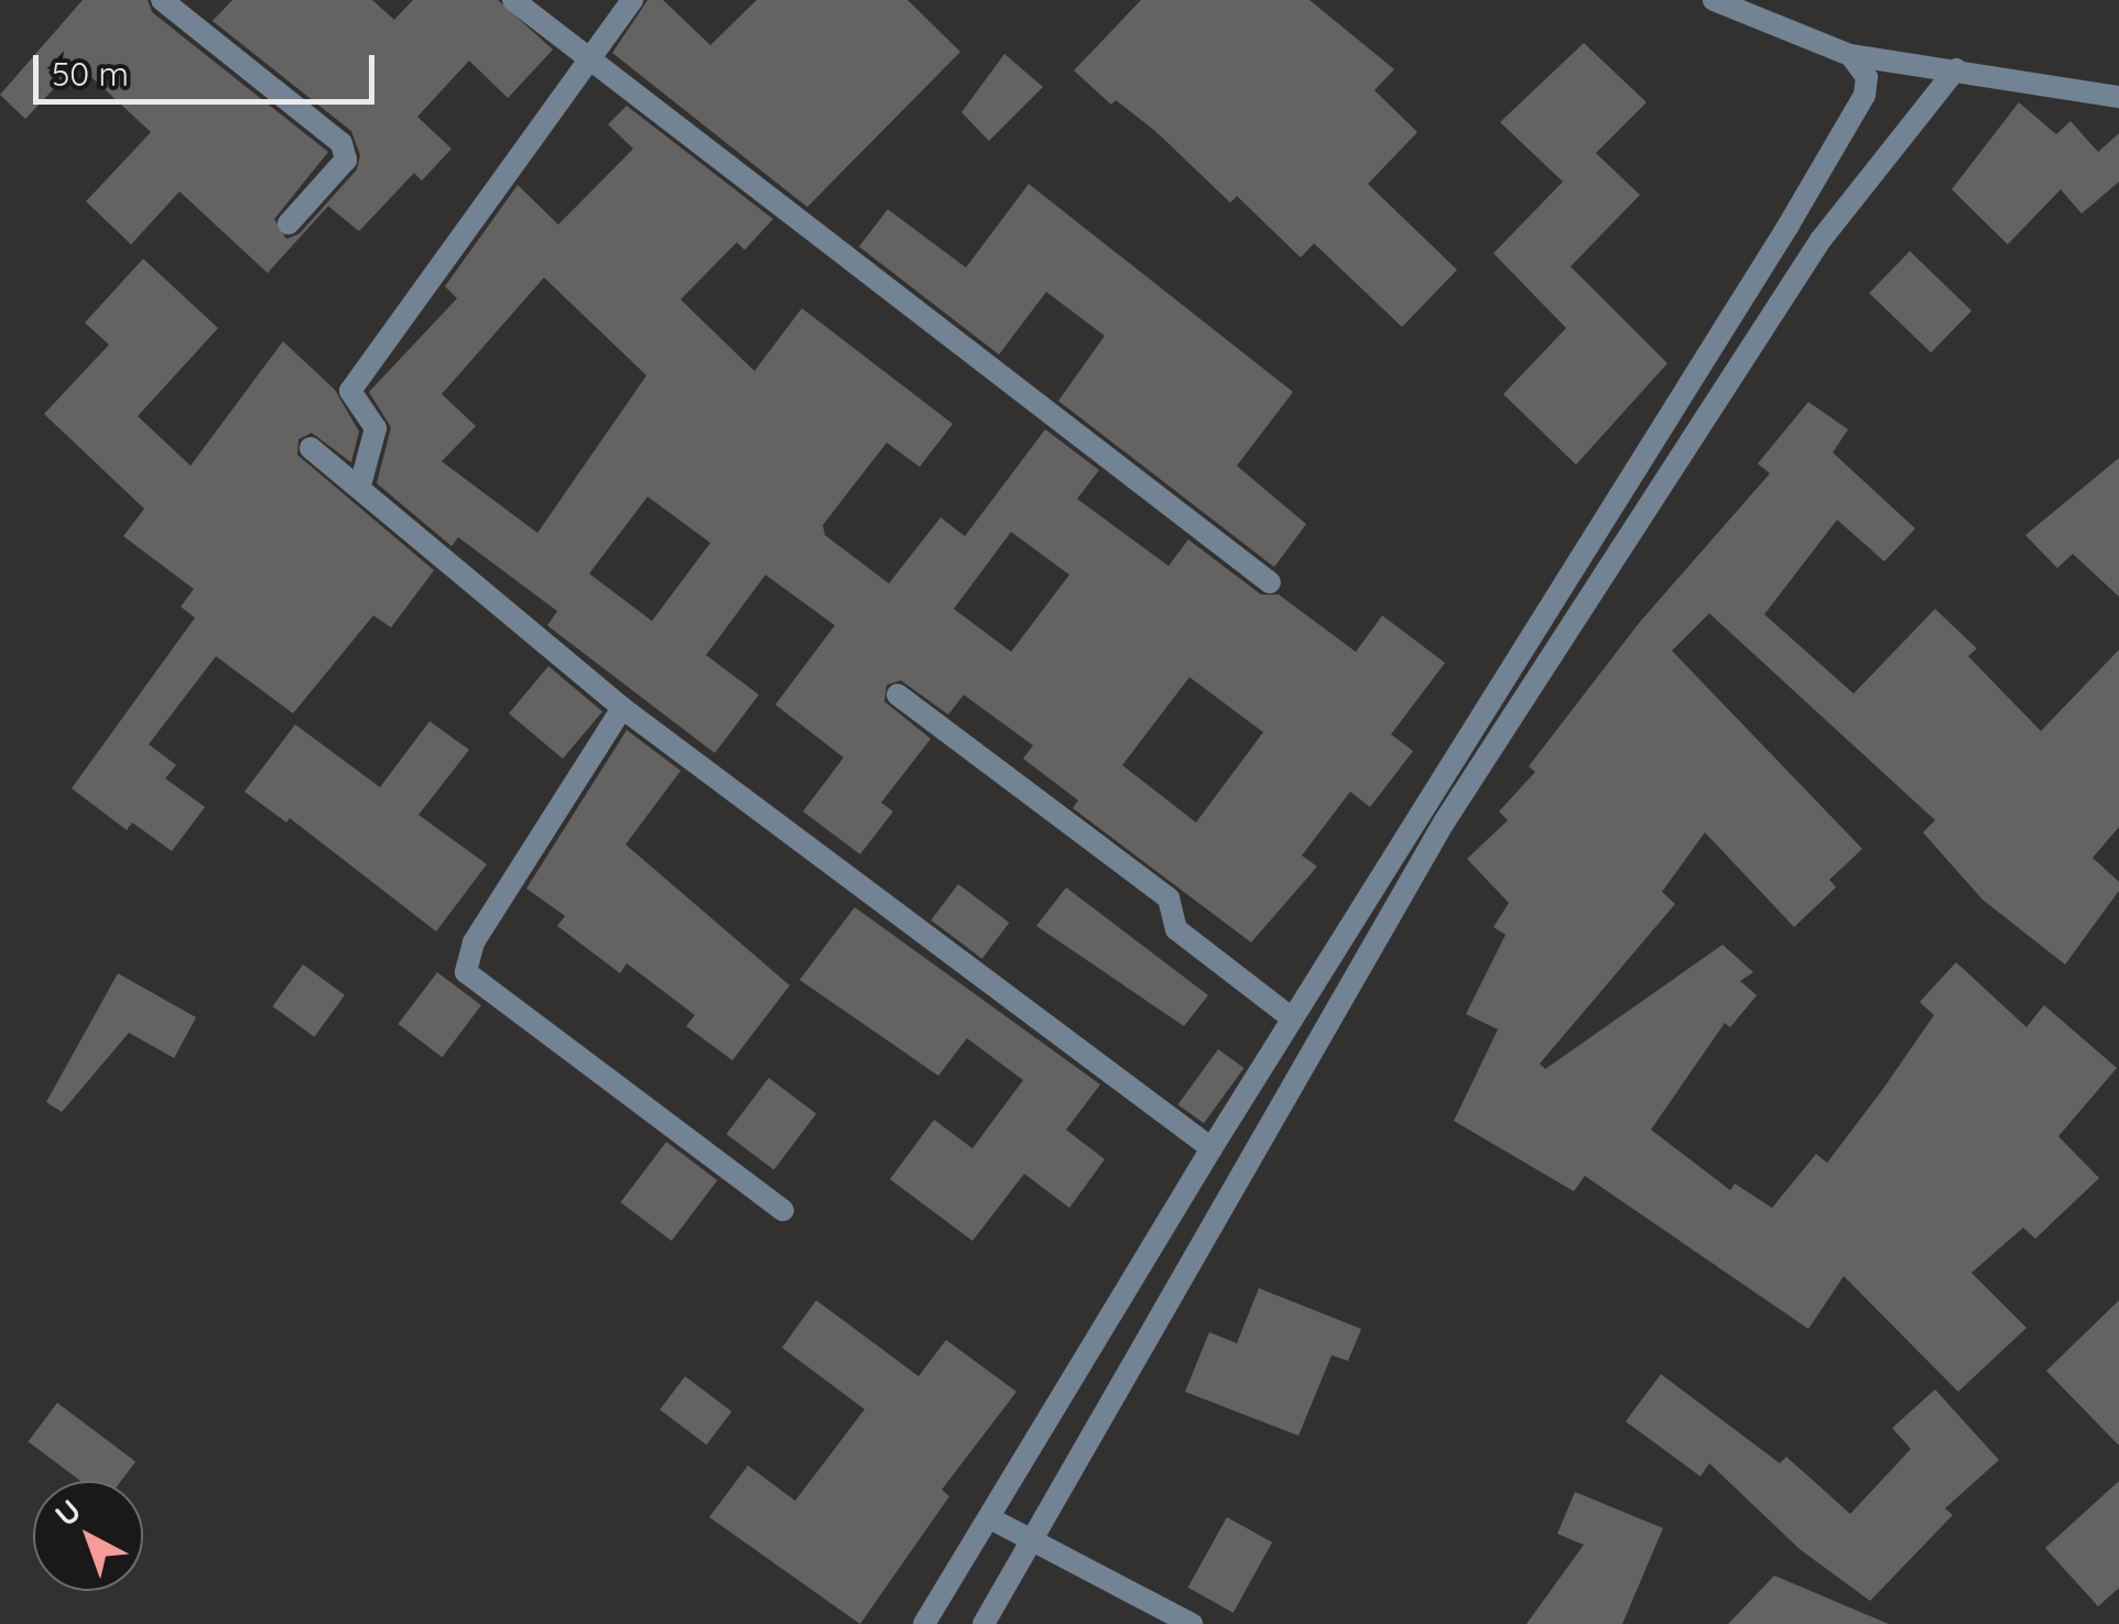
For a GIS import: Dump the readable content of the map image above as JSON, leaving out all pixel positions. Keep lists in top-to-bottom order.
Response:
{
  "scale_bar": "50 m",
  "north": "top left"
}
